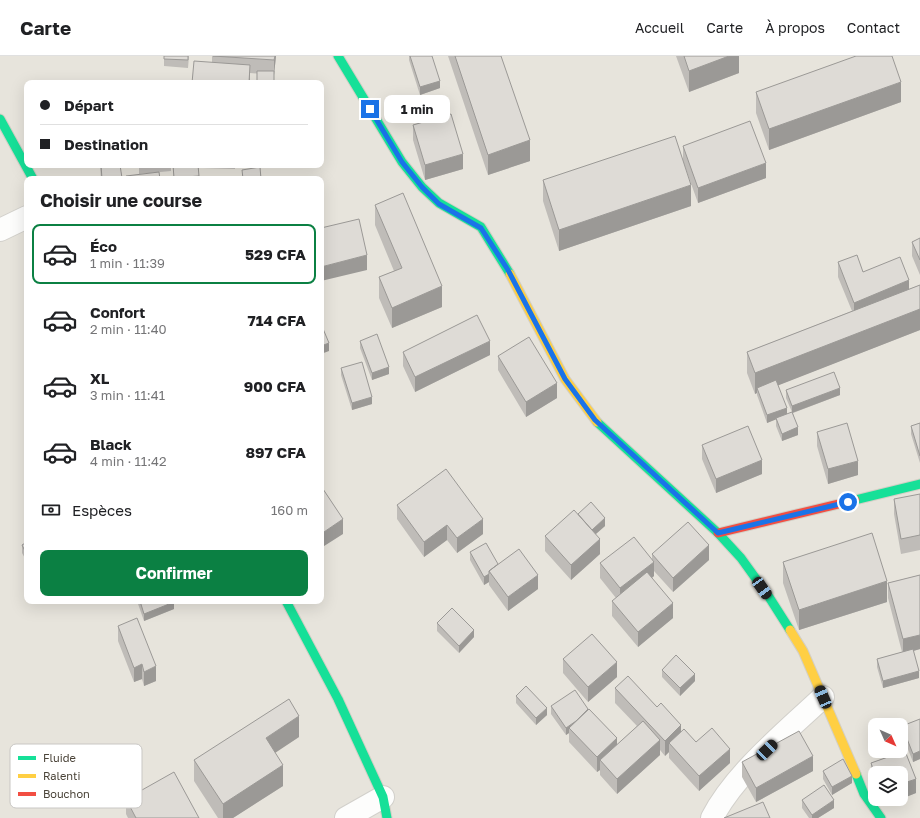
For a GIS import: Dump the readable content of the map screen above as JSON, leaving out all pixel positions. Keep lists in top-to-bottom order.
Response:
{
  "legend": ["Fluide", "Ralenti", "Bouchon"],
  "north": "bottom right",
  "page": {
    "header": "Carte",
    "nav": [
      "Accueil",
      "Carte",
      "À propos",
      "Contact"
    ],
    "banner": ["Départ", "Destination"],
    "bubble": "1 min",
    "heading": "Choisir une course",
    "list": [
      {
        "name": "Éco",
        "note": "1 min · 11:39",
        "value": "529 CFA"
      },
      {
        "name": "Confort",
        "note": "2 min · 11:40",
        "value": "714 CFA"
      },
      {
        "name": "XL",
        "note": "3 min · 11:41",
        "value": "900 CFA"
      },
      {
        "name": "Black",
        "note": "4 min · 11:42",
        "value": "897 CFA"
      }
    ],
    "pay": ["Espèces", "160 m"],
    "buttons": "Confirmer"
  }
}
